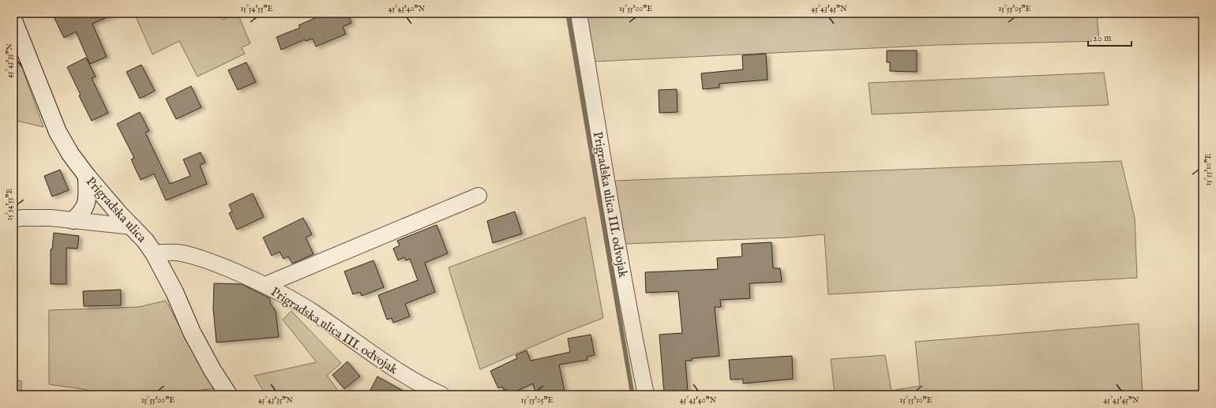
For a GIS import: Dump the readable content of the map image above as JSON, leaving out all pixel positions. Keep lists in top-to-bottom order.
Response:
{
  "streets": {
    "main road": ["Prigradska ulica"],
    "street": ["Prigradska ulica III. odvojak"]
  },
  "crossings": [
    ["Prigradska ulica III. odvojak", "Prigradska ulica"]
  ],
  "scale_bar": "20 m",
  "coordinates": [
    "15°54'55\"E",
    "45°43'40\"N",
    "15°55'00\"E",
    "45°43'45\"N",
    "15°55'05\"E",
    "45°43'35\"N",
    "15°55'10\"E"
  ]
}
